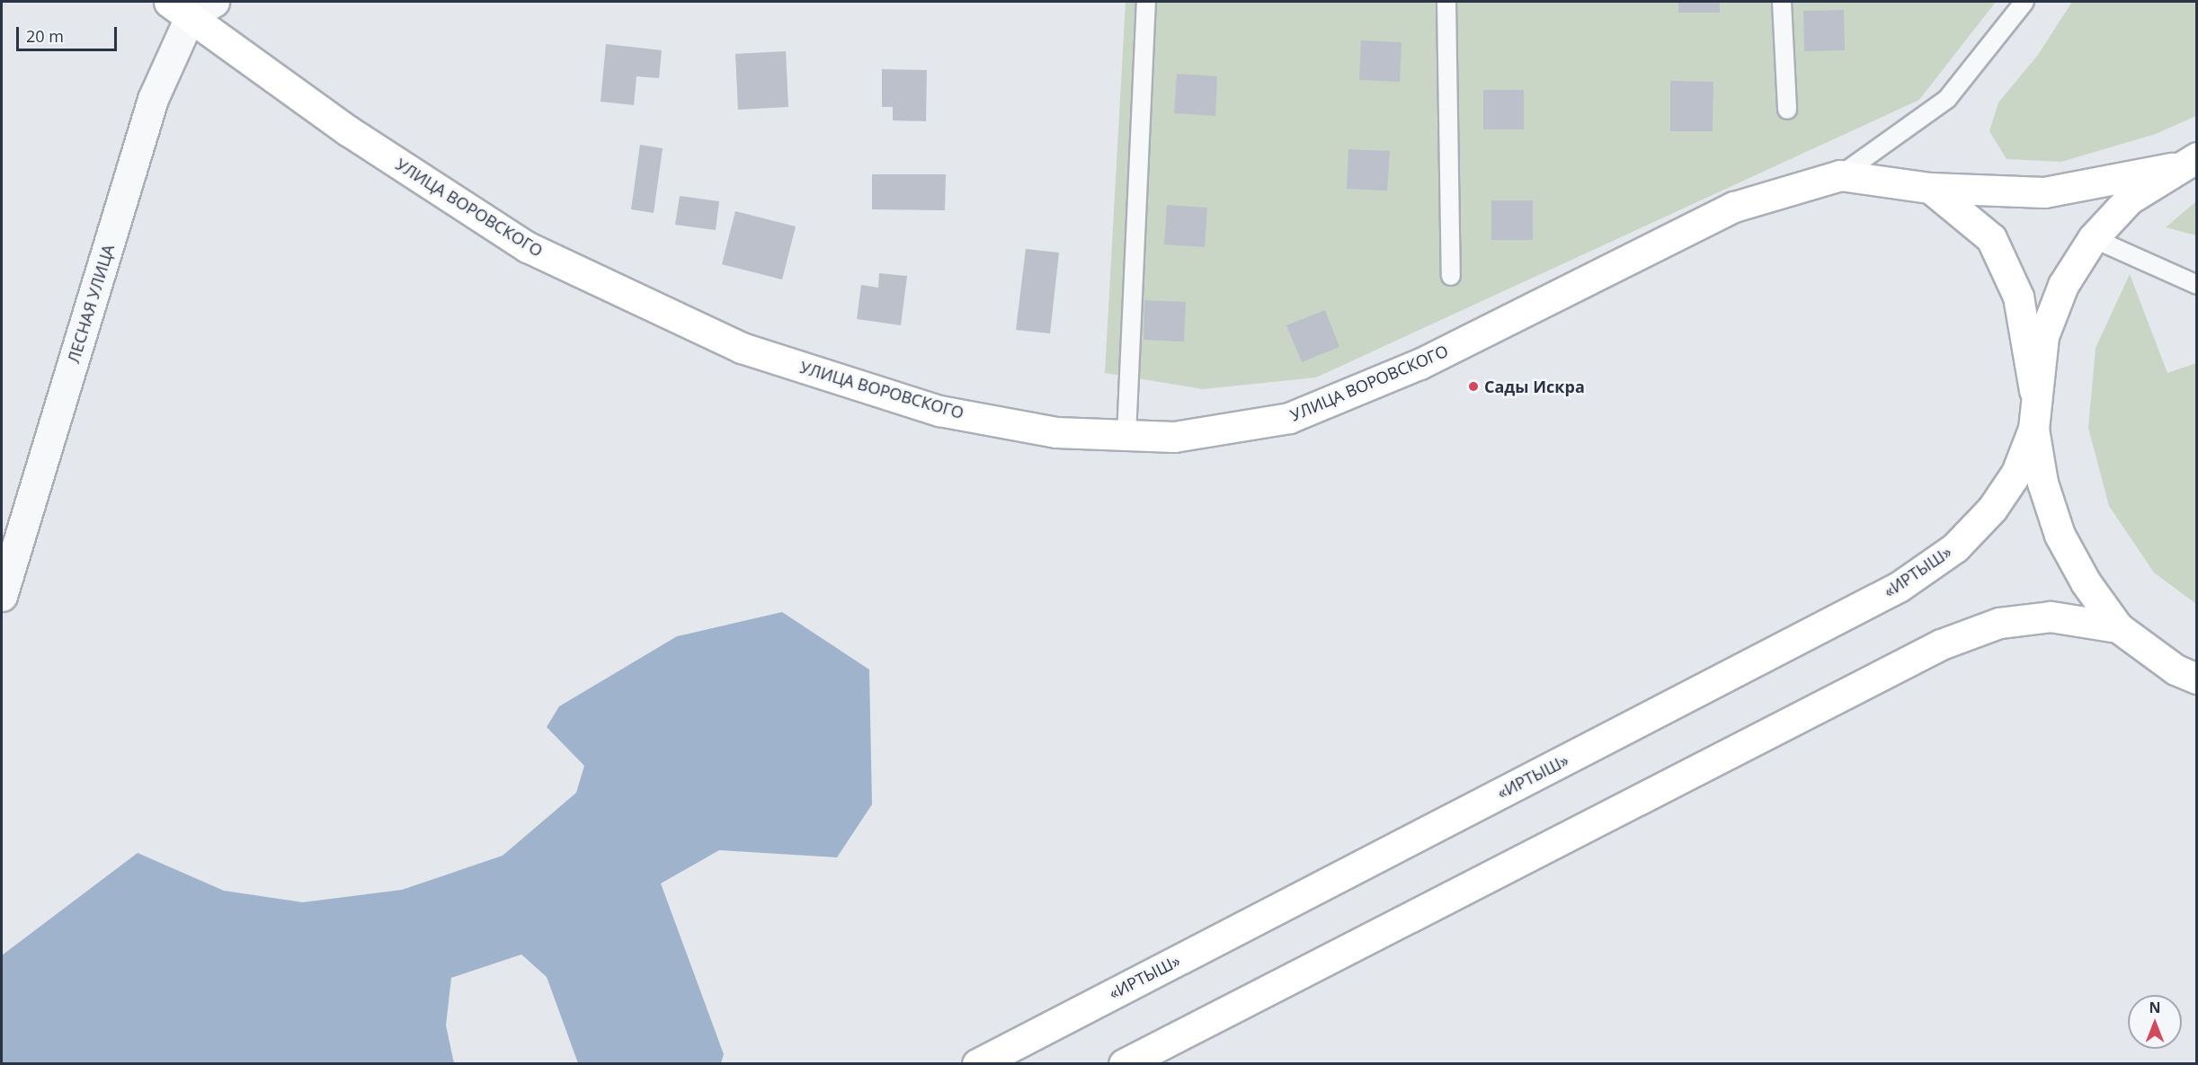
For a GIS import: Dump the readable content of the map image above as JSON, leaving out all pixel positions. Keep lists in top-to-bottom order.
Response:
{
  "streets": {
    "main road": ["УЛИЦА ВОРОВСКОГО", "«ИРТЫШ»"],
    "street": ["ЛЕСНАЯ УЛИЦА"]
  },
  "crossings": [
    ["УЛИЦА ВОРОВСКОГО", "ЛЕСНАЯ УЛИЦА"],
    ["УЛИЦА ВОРОВСКОГО", "«ИРТЫШ»"]
  ],
  "places": ["Сады Искра"],
  "scale_bar": "20 m",
  "north": "top"
}
